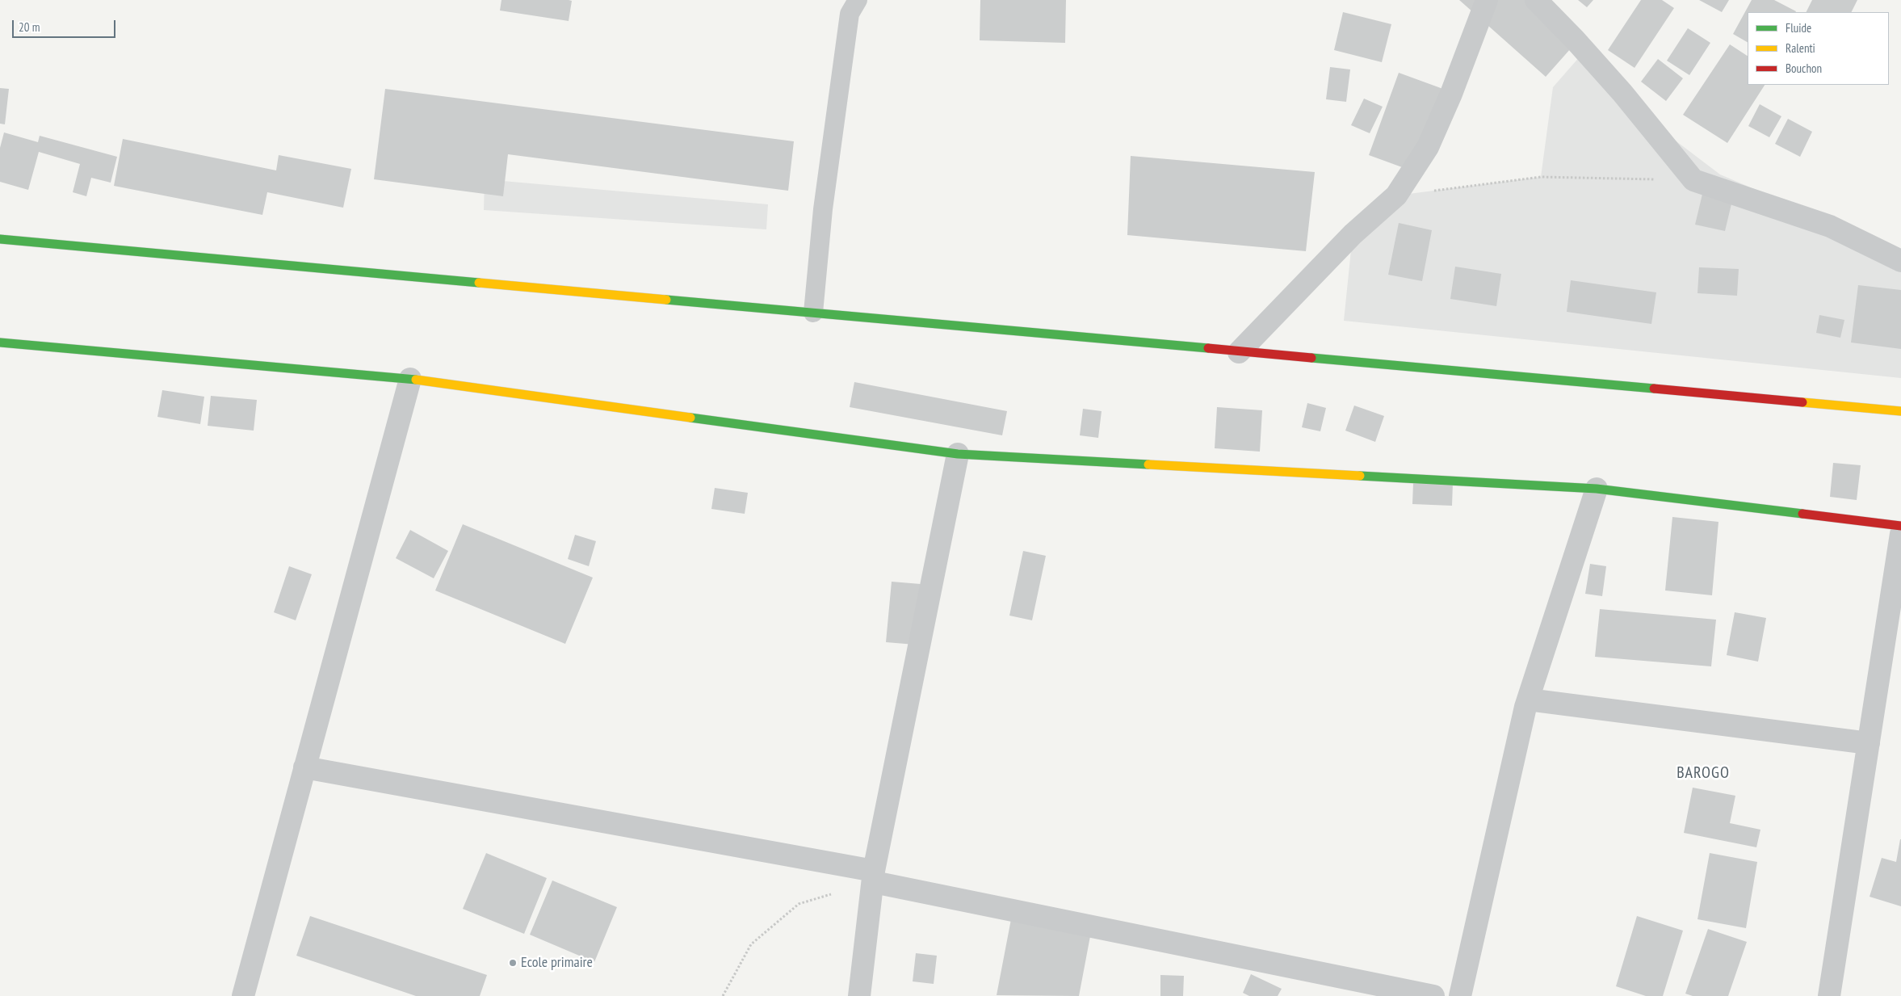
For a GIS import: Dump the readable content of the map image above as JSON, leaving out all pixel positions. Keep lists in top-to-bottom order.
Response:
{
  "districts": ["BAROGO"],
  "places": ["Ecole primaire"],
  "legend": ["Fluide", "Ralenti", "Bouchon"],
  "scale_bar": "20 m"
}
